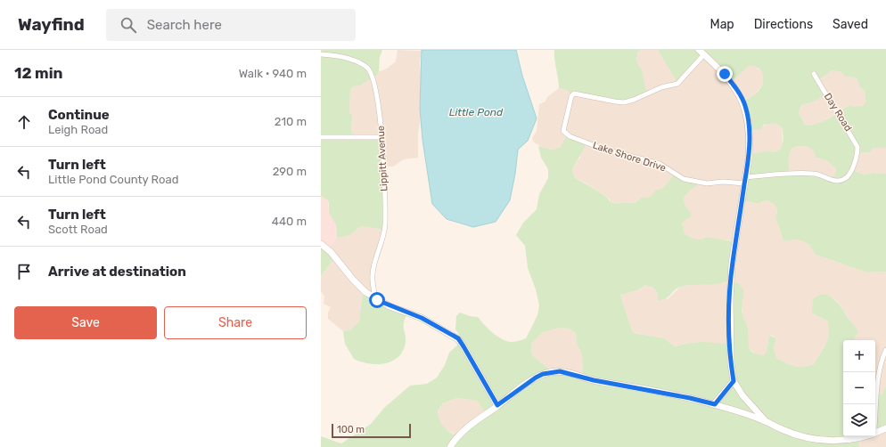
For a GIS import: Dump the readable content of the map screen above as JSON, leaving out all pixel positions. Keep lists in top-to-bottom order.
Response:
{
  "streets": {
    "street": ["Day Road", "Lake Shore Drive", "Lippitt Avenue"]
  },
  "crossings": [
    ["Day Road", "Lake Shore Drive"]
  ],
  "water": ["Little Pond"],
  "scale_bar": "100 m",
  "page": {
    "header": "Wayfind",
    "search": "Search here",
    "nav": ["Map", "Directions", "Saved"],
    "heading": ["12 min", "Walk · 940 m"],
    "list": [
      ["Continue", "Leigh Road", "210 m"],
      ["Turn left", "Little Pond County Road", "290 m"],
      ["Turn left", "Scott Road", "440 m"],
      "Arrive at destination"
    ],
    "buttons": ["Save", "Share"],
    "map_buttons": ["+", "−"],
    "scale": "100 m"
  }
}
